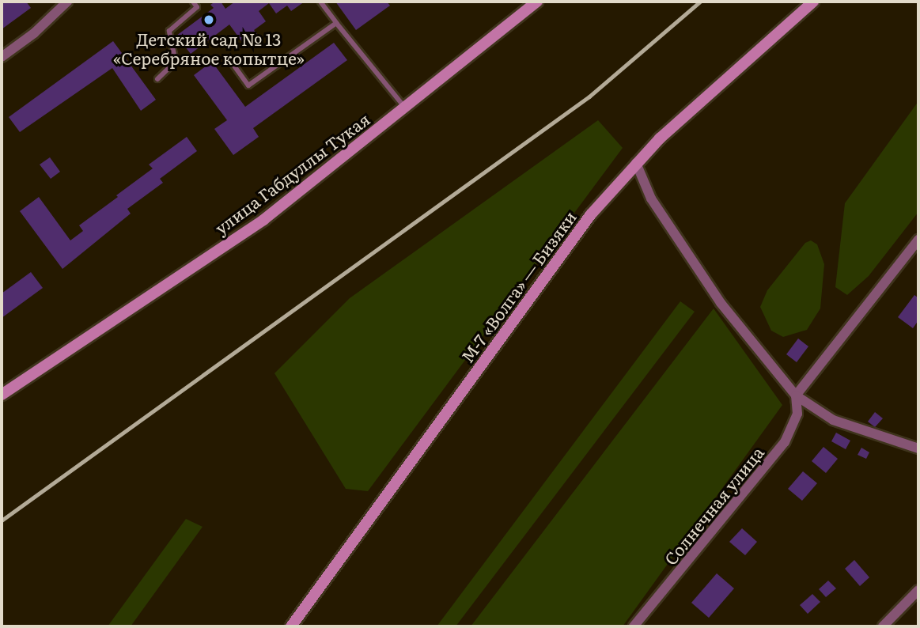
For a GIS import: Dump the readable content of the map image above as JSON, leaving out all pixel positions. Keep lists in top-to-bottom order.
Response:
{
  "streets": {
    "main road": ["улица Габдуллы Тукая", "М-7 «Волга» — Бизяки"],
    "street": ["Солнечная улица"]
  },
  "places": ["Детский сад № 13 «Серебряное копытце»"]
}
